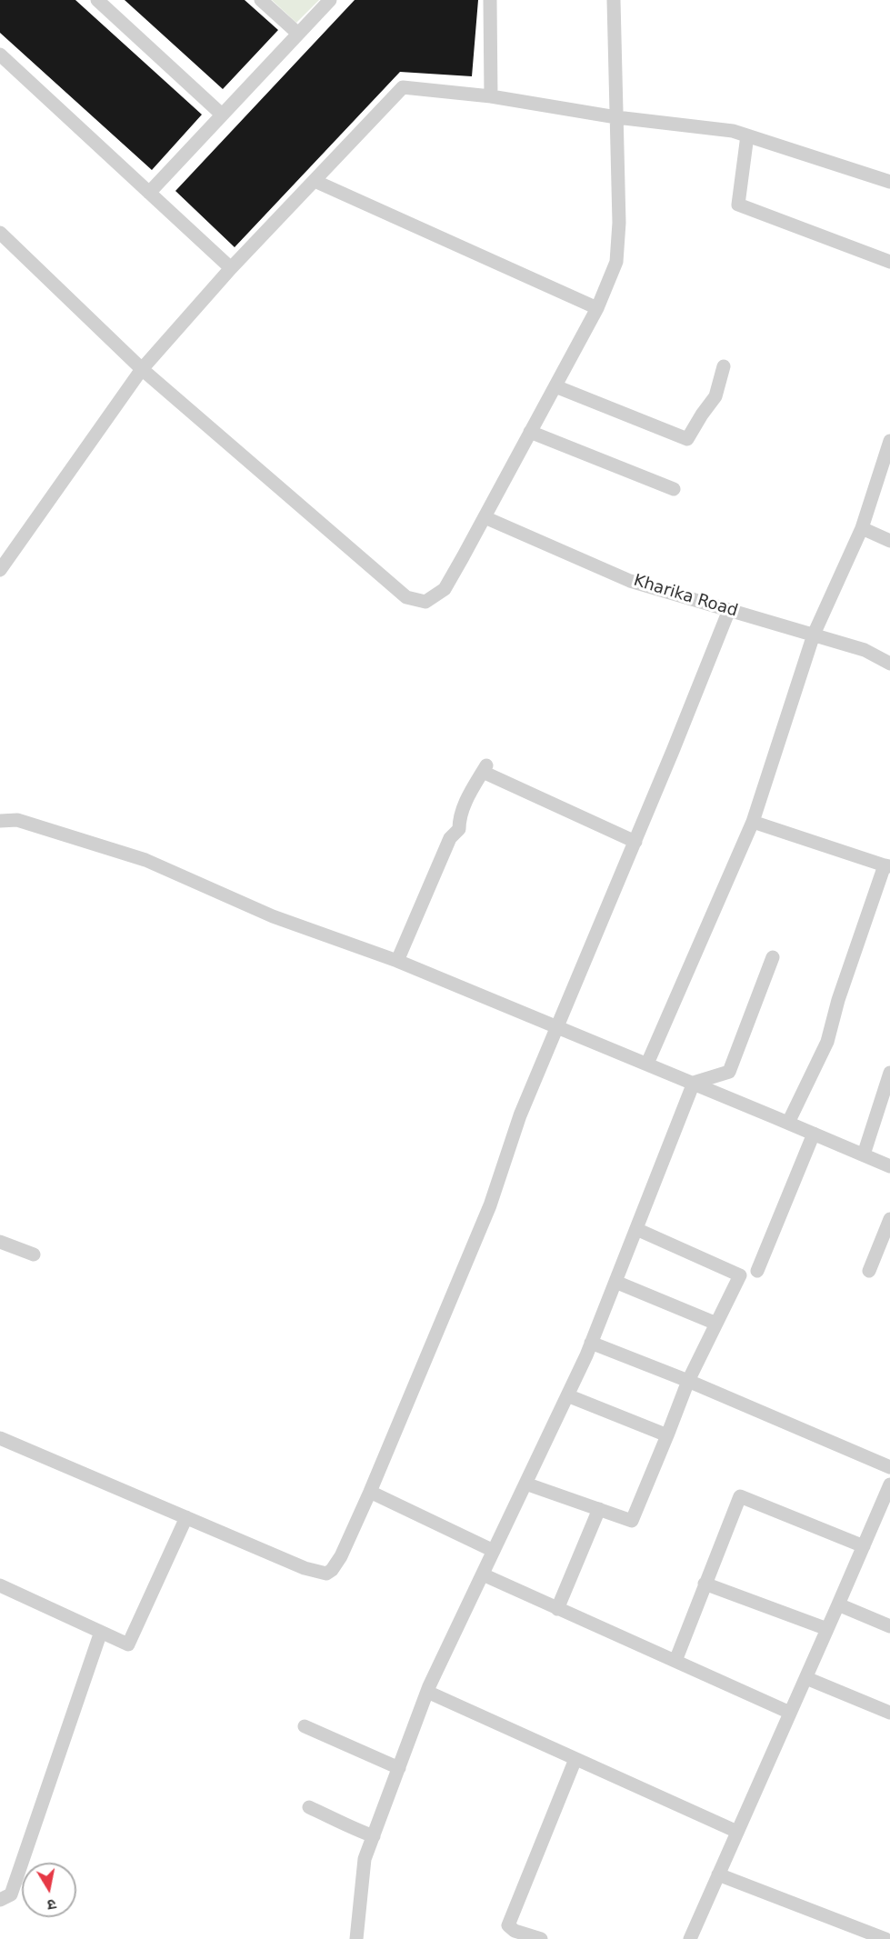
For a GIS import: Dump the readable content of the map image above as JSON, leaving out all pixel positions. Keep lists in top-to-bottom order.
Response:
{
  "streets": {
    "street": ["Kharika Road"]
  },
  "north": "bottom"
}
